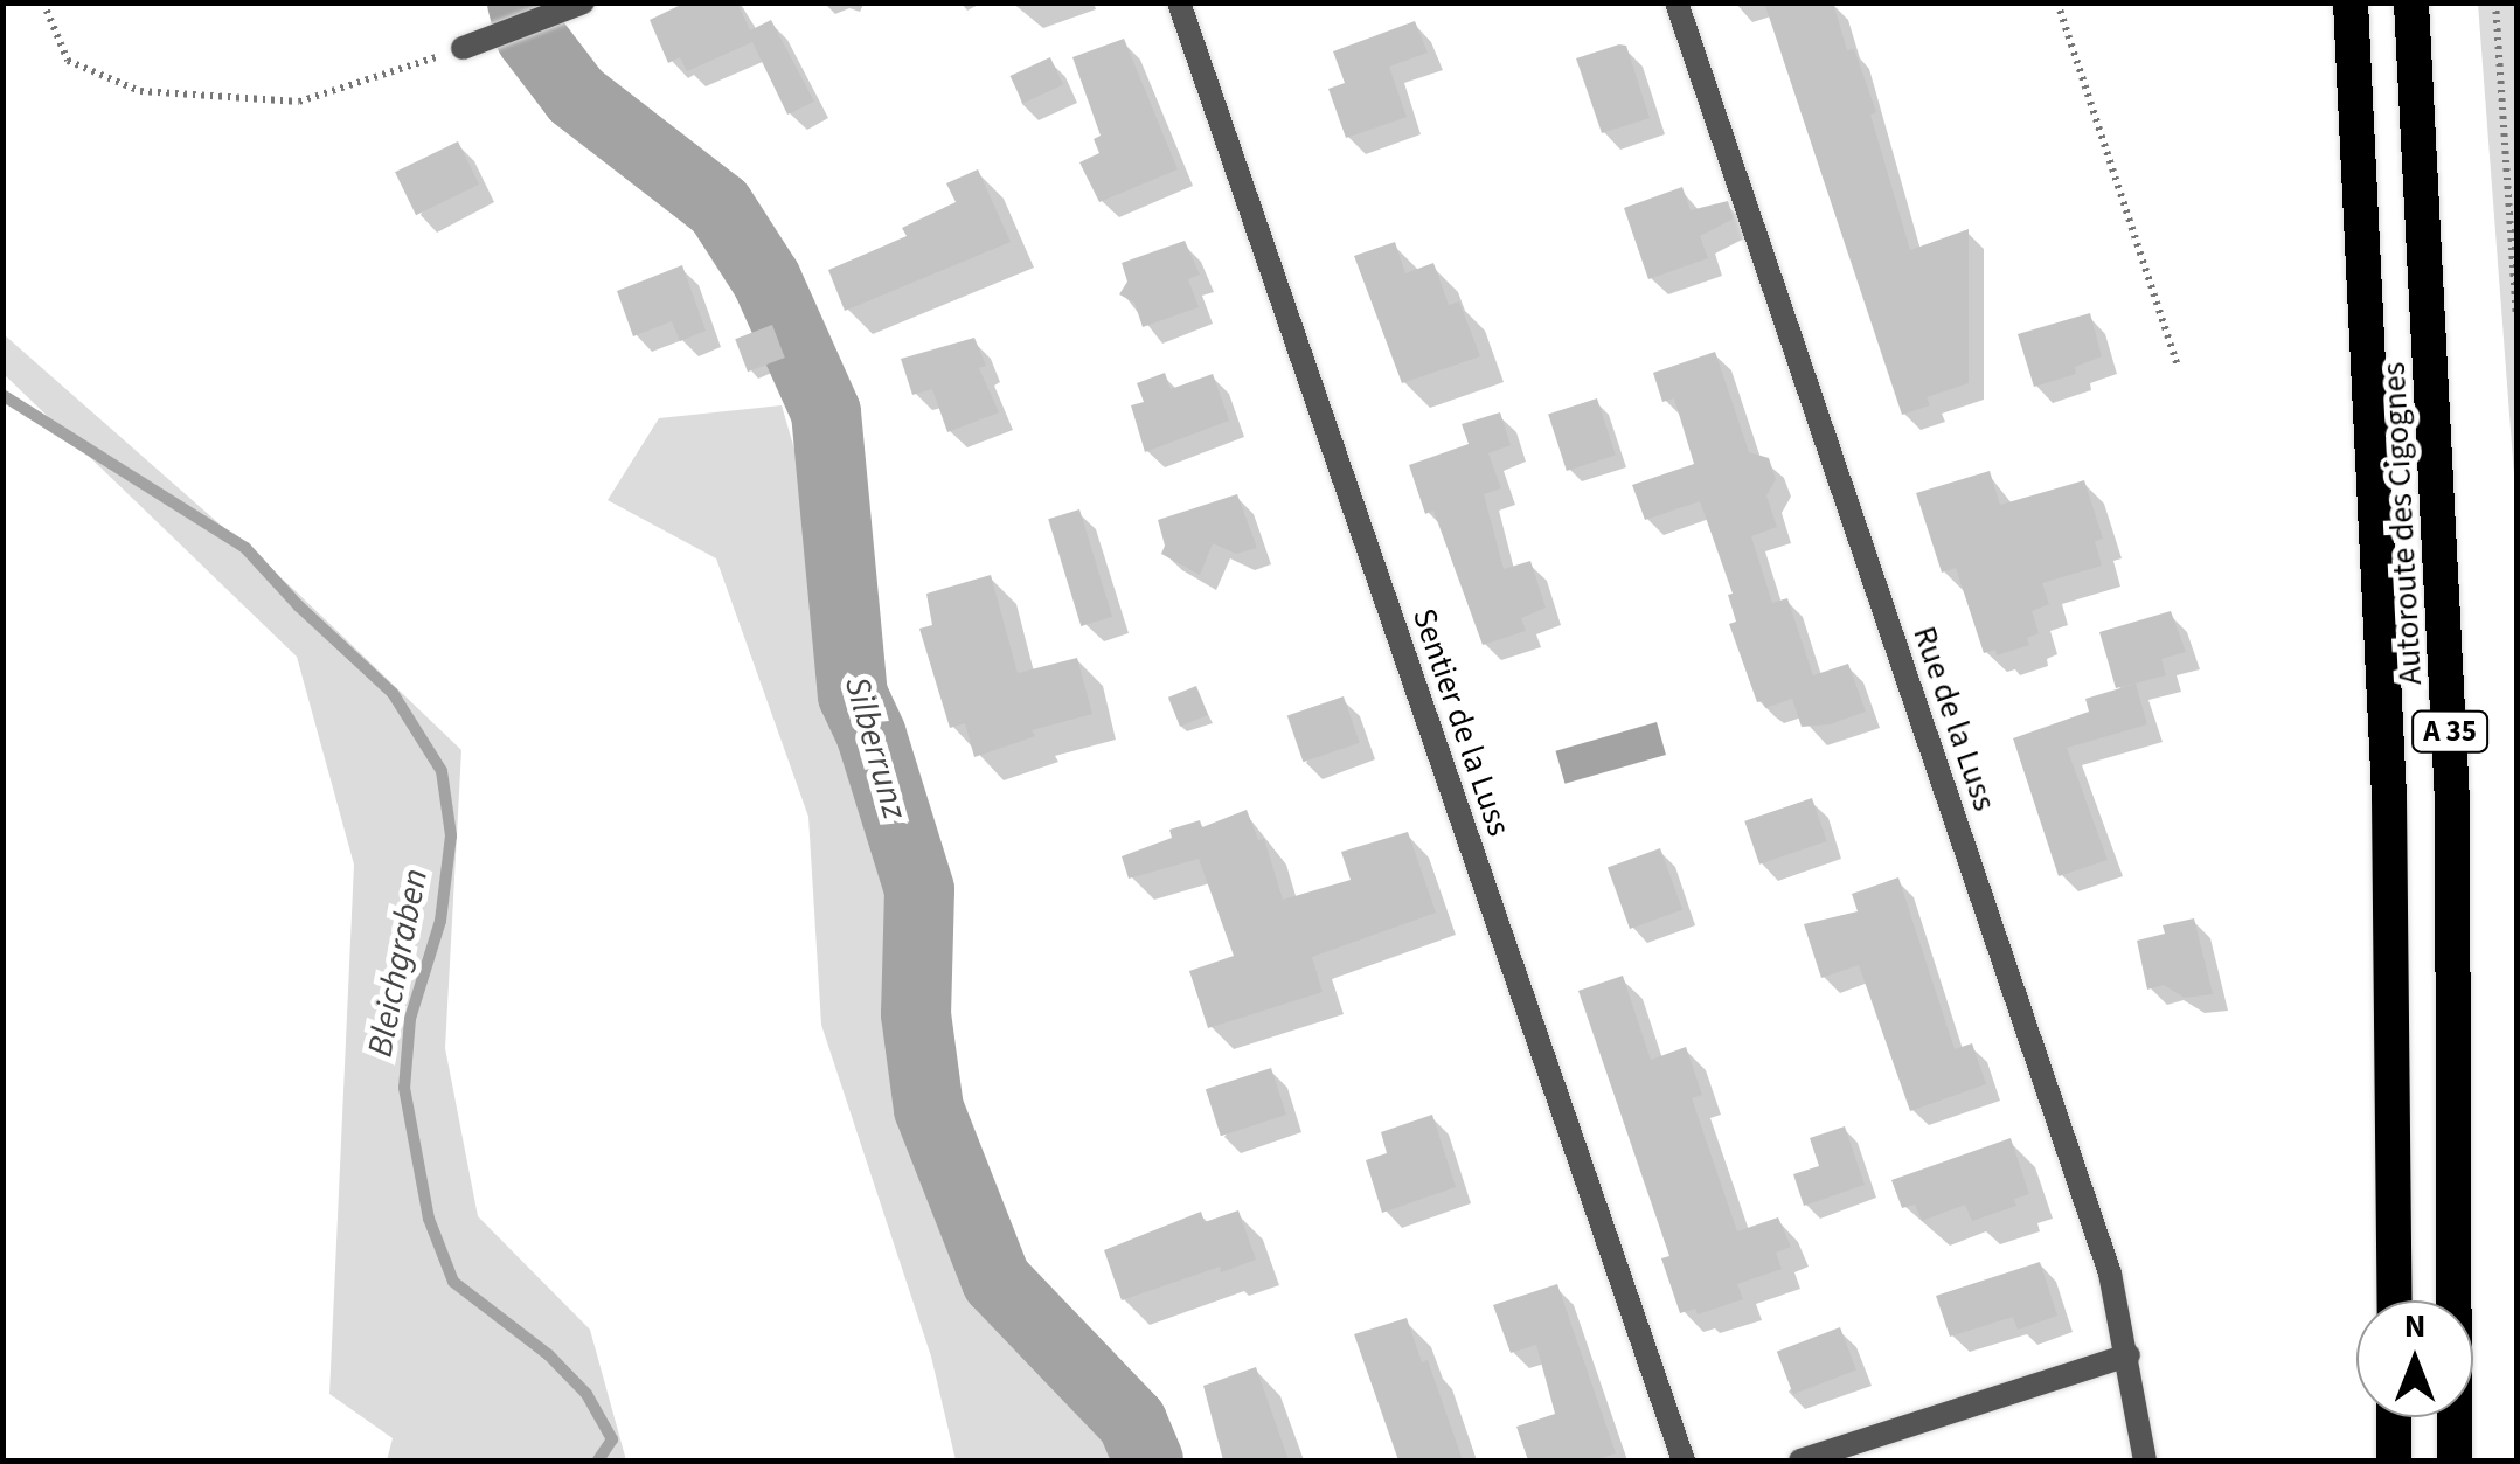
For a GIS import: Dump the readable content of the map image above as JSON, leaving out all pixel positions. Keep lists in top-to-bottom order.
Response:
{
  "streets": {
    "highway": ["Autoroute des Cigognes", "A 35"],
    "street": ["Rue de la Luss", "Sentier de la Luss"]
  },
  "water": ["Silberrunz", "Bleichgraben"],
  "north": "top"
}
